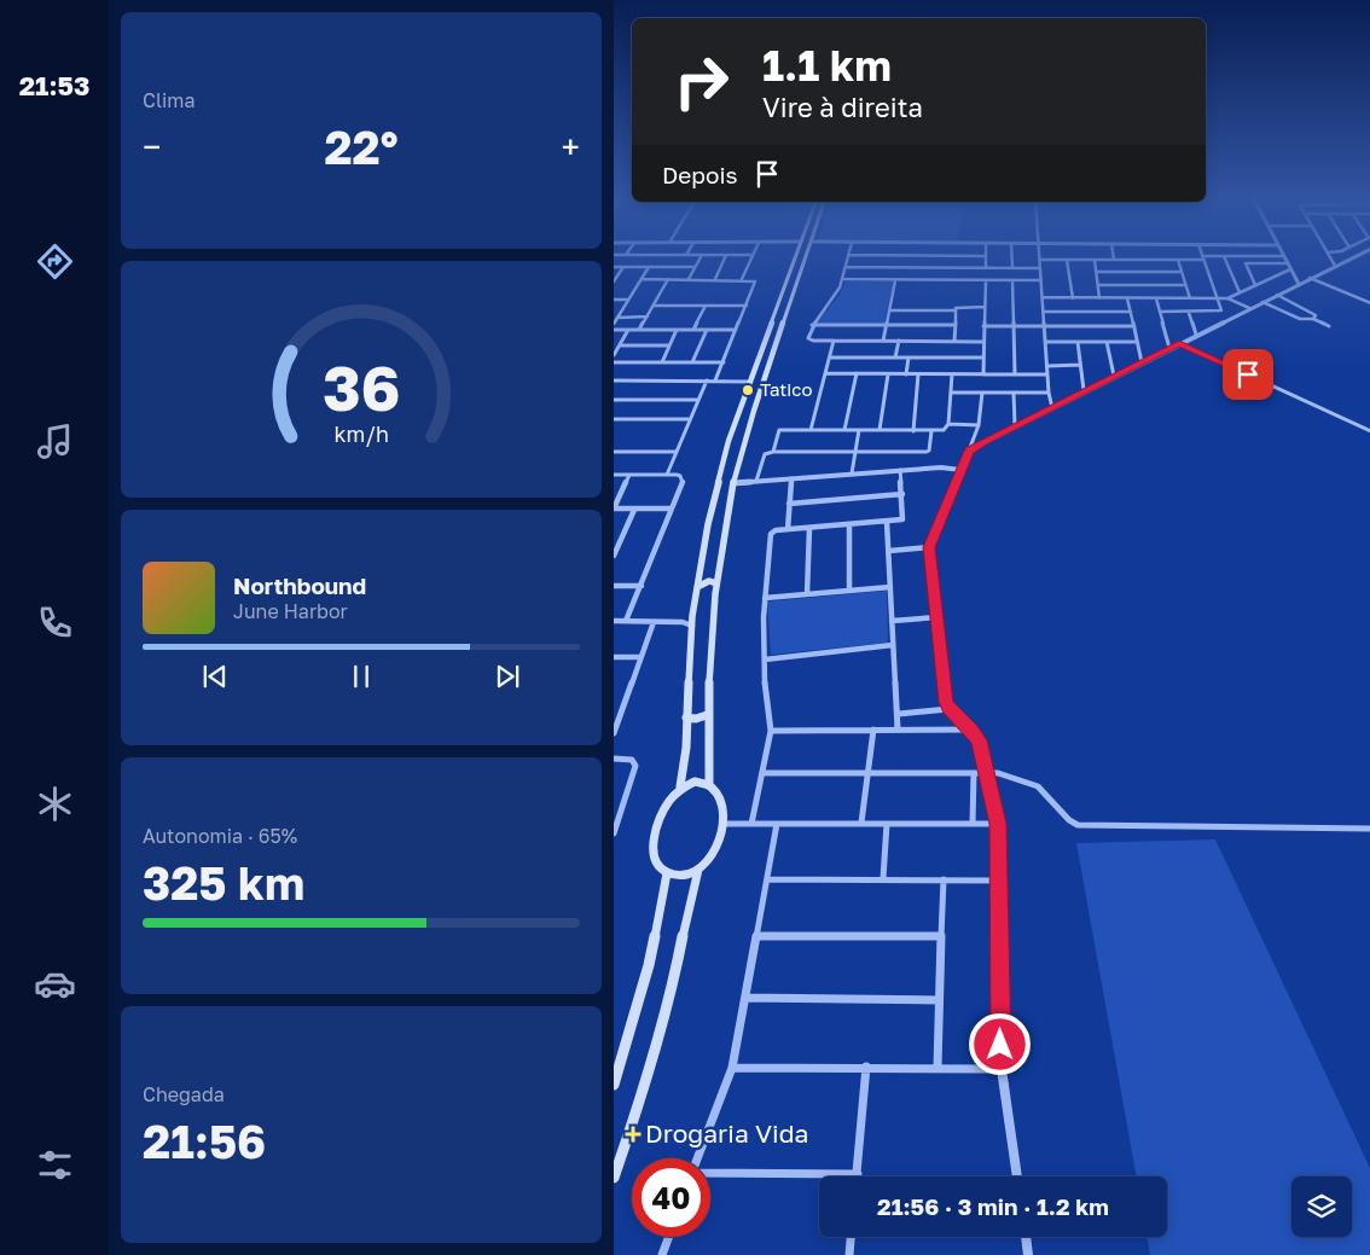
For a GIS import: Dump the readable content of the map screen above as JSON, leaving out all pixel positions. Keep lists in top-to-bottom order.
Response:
{
  "places": {
    "other": ["Tatico"],
    "health": ["Drogaria Vida"]
  },
  "page": {
    "tabs": "21:53",
    "tile": [
      "Clima",
      ["Autonomia · 65%", "325 km"],
      ["Chegada", "21:56"]
    ],
    "turn": ["1.1 km", "Vire à direita"],
    "heat": ["−", "22°", "+"],
    "then": "Depois",
    "song": ["Northbound", "June Harbor"],
    "limit": "40",
    "trip": "21:56 · 3 min · 1.2 km",
    "gauge": ["36", "km/h"]
  }
}
